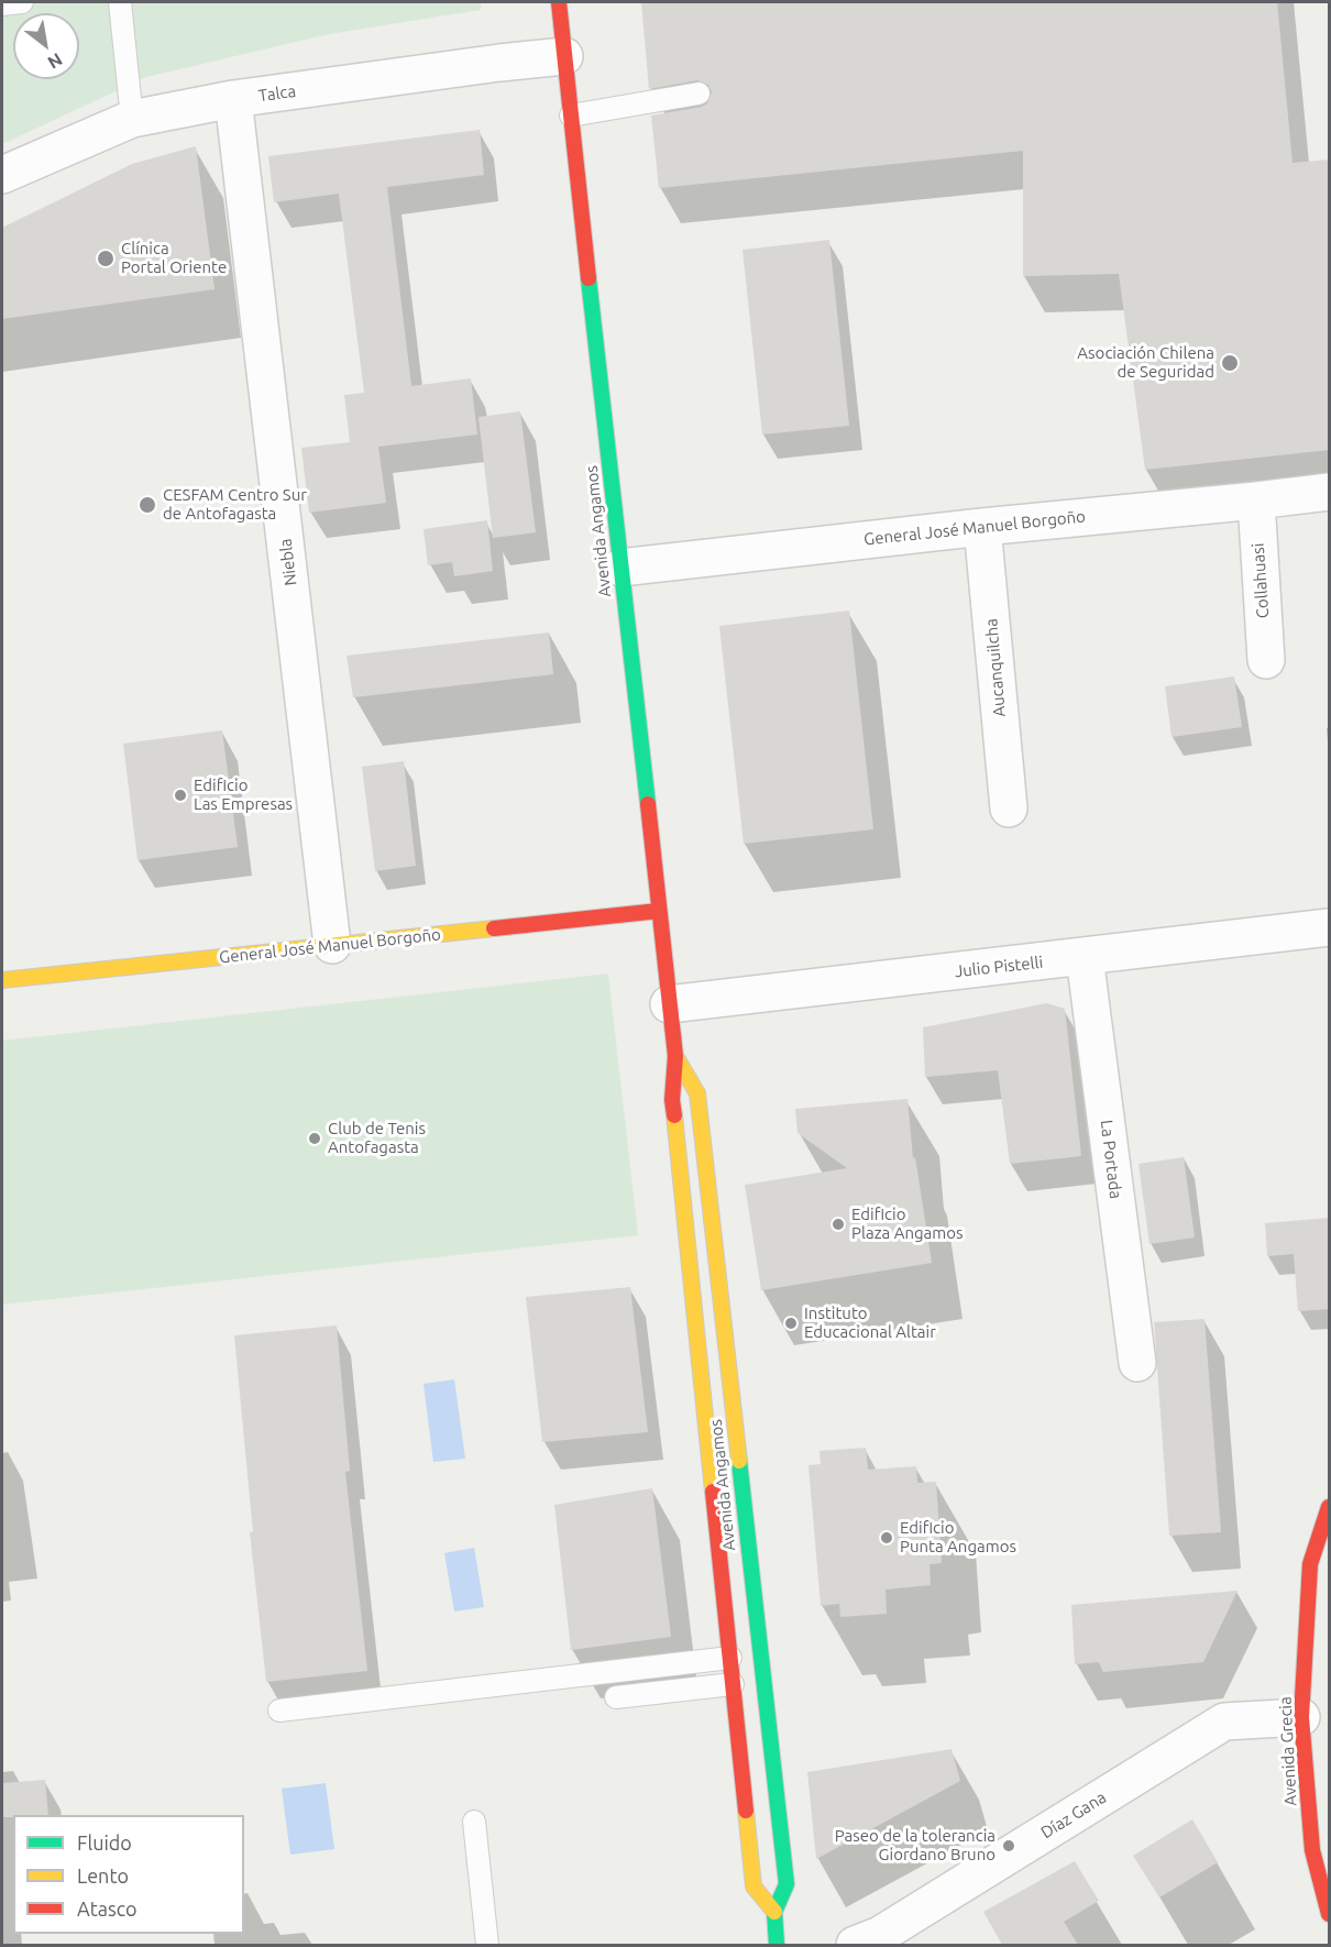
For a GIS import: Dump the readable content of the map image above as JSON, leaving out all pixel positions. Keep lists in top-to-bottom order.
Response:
{
  "streets": {
    "main road": ["General José Manuel Borgoño", "Avenida Angamos", "Avenida Grecia"],
    "street": [
      "Talca",
      "Niebla",
      "Collahuasi",
      "Aucanquilcha",
      "Julio Pistelli",
      "La Portada",
      "Díaz Gana"
    ]
  },
  "crossings": [
    ["Talca", "Avenida Angamos"],
    ["Talca", "Niebla"],
    ["General José Manuel Borgoño", "Avenida Angamos"],
    ["General José Manuel Borgoño", "Niebla"],
    ["General José Manuel Borgoño", "Collahuasi"],
    ["General José Manuel Borgoño", "Aucanquilcha"],
    ["Avenida Angamos", "Julio Pistelli"],
    ["Julio Pistelli", "La Portada"],
    ["Avenida Grecia", "Díaz Gana"]
  ],
  "places": [
    "Clínica Portal Oriente",
    "Asociación Chilena de Seguridad",
    "CESFAM Centro Sur de Antofagasta",
    "Edificio Las Empresas",
    "Club de Tenis Antofagasta",
    "Edificio Plaza Angamos",
    "Instituto Educacional Altair",
    "Edificio Punta Angamos",
    "Paseo de la tolerancia Giordano Bruno"
  ],
  "legend": ["Fluido", "Lento", "Atasco"],
  "north": "bottom right"
}
